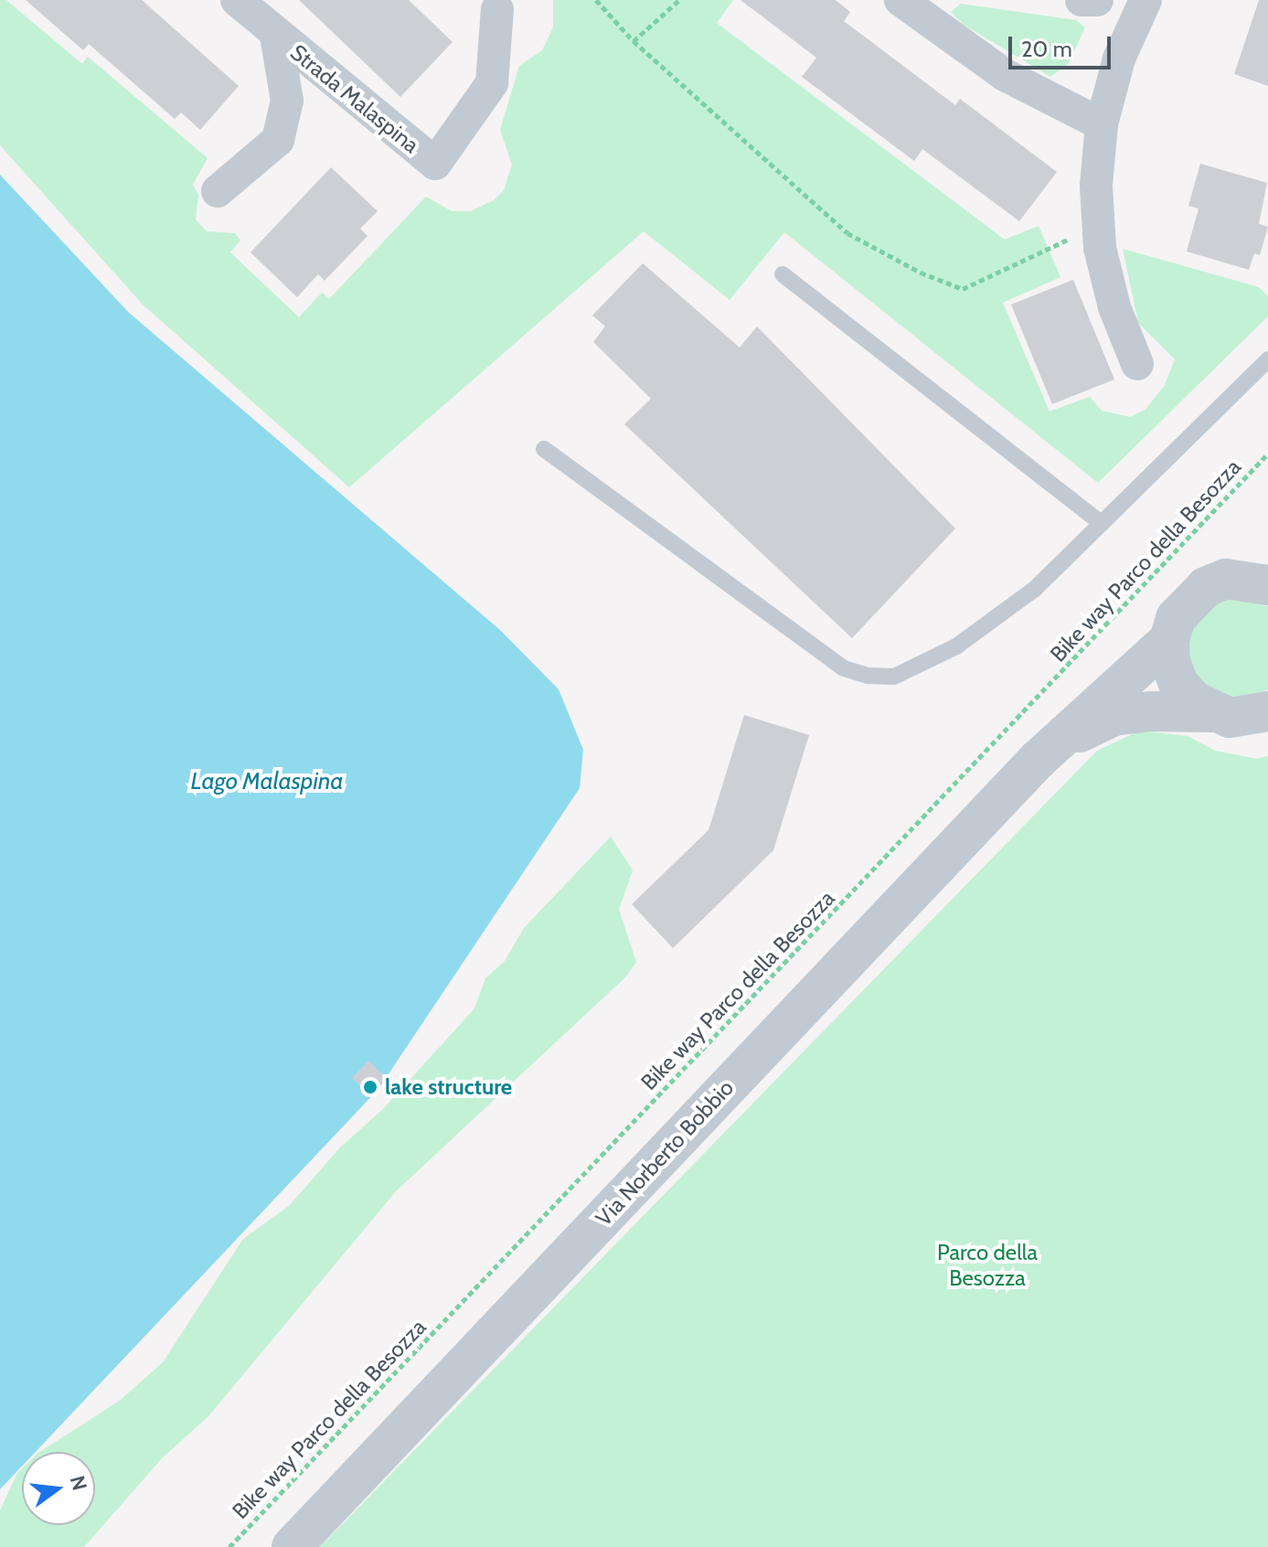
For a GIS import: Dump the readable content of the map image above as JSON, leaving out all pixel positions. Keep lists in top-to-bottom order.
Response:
{
  "streets": {
    "street": ["Strada Malaspina", "Via Norberto Bobbio"],
    "path": ["Bike way Parco della Besozza"]
  },
  "water": ["Lago Malaspina"],
  "parks": ["Parco della Besozza"],
  "places": ["lake structure"],
  "scale_bar": "20 m",
  "north": "right"
}
